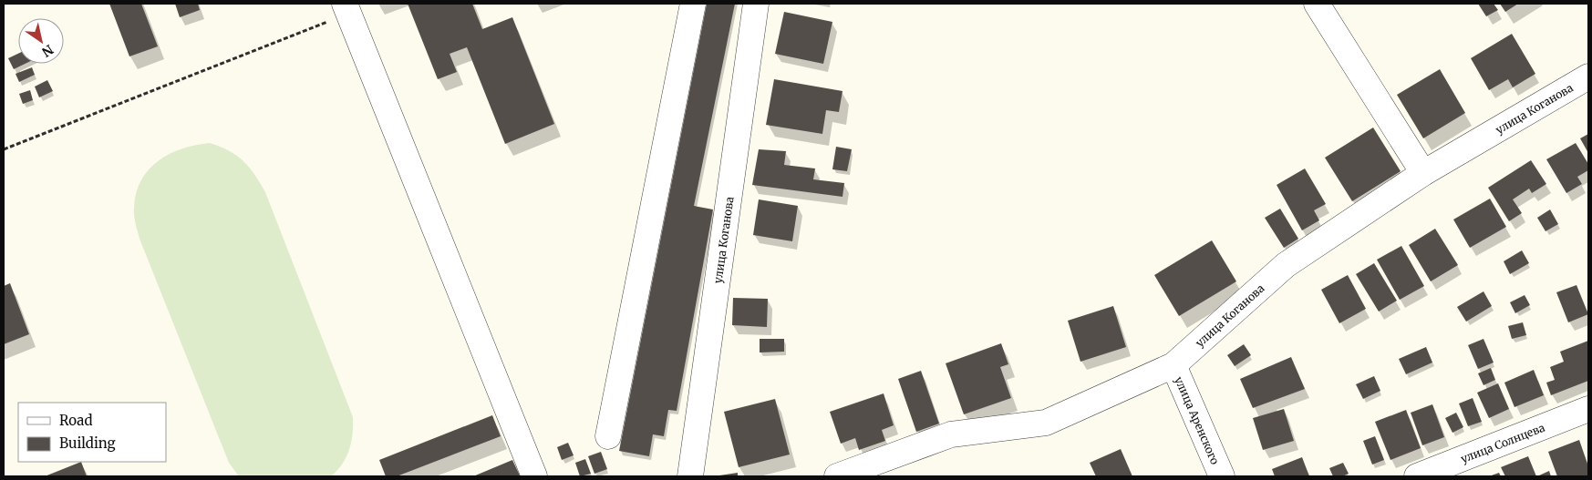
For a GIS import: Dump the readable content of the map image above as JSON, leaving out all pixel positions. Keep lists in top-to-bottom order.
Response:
{
  "streets": {
    "street": ["улица Коганова", "улица Аренского", "улица Солнцева"]
  },
  "crossings": [
    ["улица Коганова", "улица Аренского"]
  ],
  "legend": ["Road", "Building"],
  "north": "bottom right"
}
